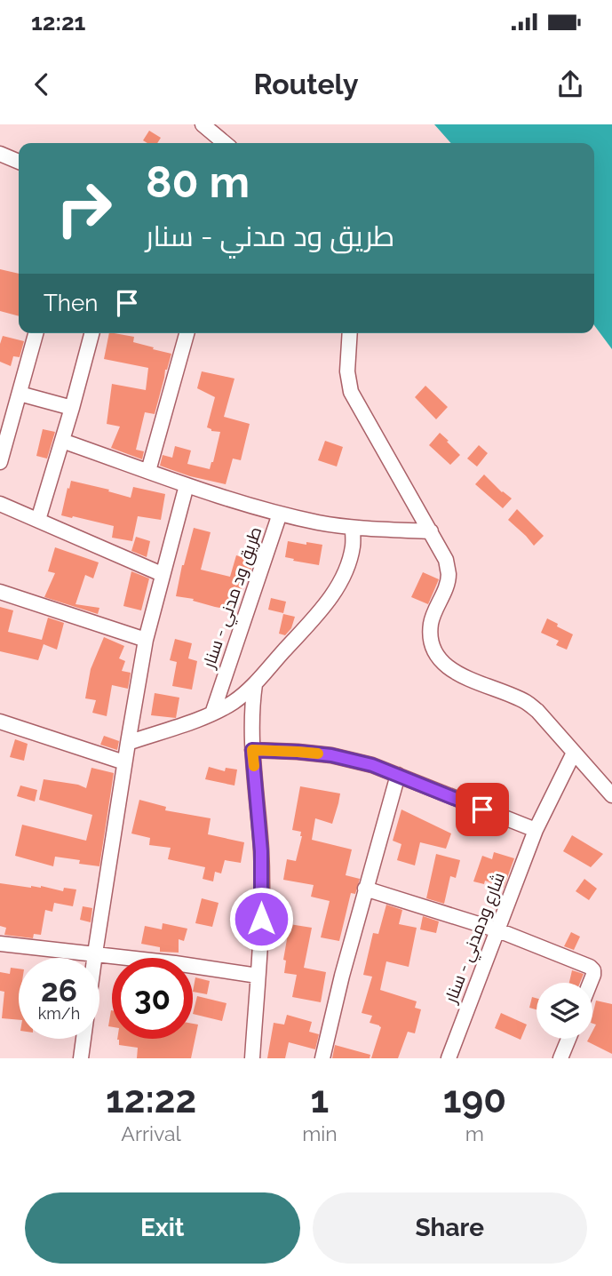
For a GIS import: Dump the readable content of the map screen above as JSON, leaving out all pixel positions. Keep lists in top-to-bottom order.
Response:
{
  "streets": {
    "street": ["طريق ود مدني - سنار", "شارع ودمدني - سنار"]
  },
  "page": {
    "status": "12:21",
    "header": "Routely",
    "turn": ["80 m", "طريق ود مدني - سنار"],
    "then": "Then",
    "speed": "26 km/h",
    "limit": "30",
    "eta": [
      "12:22",
      "Arrival",
      "1",
      "min",
      "190",
      "m"
    ],
    "buttons": ["Exit", "Share"]
  }
}
